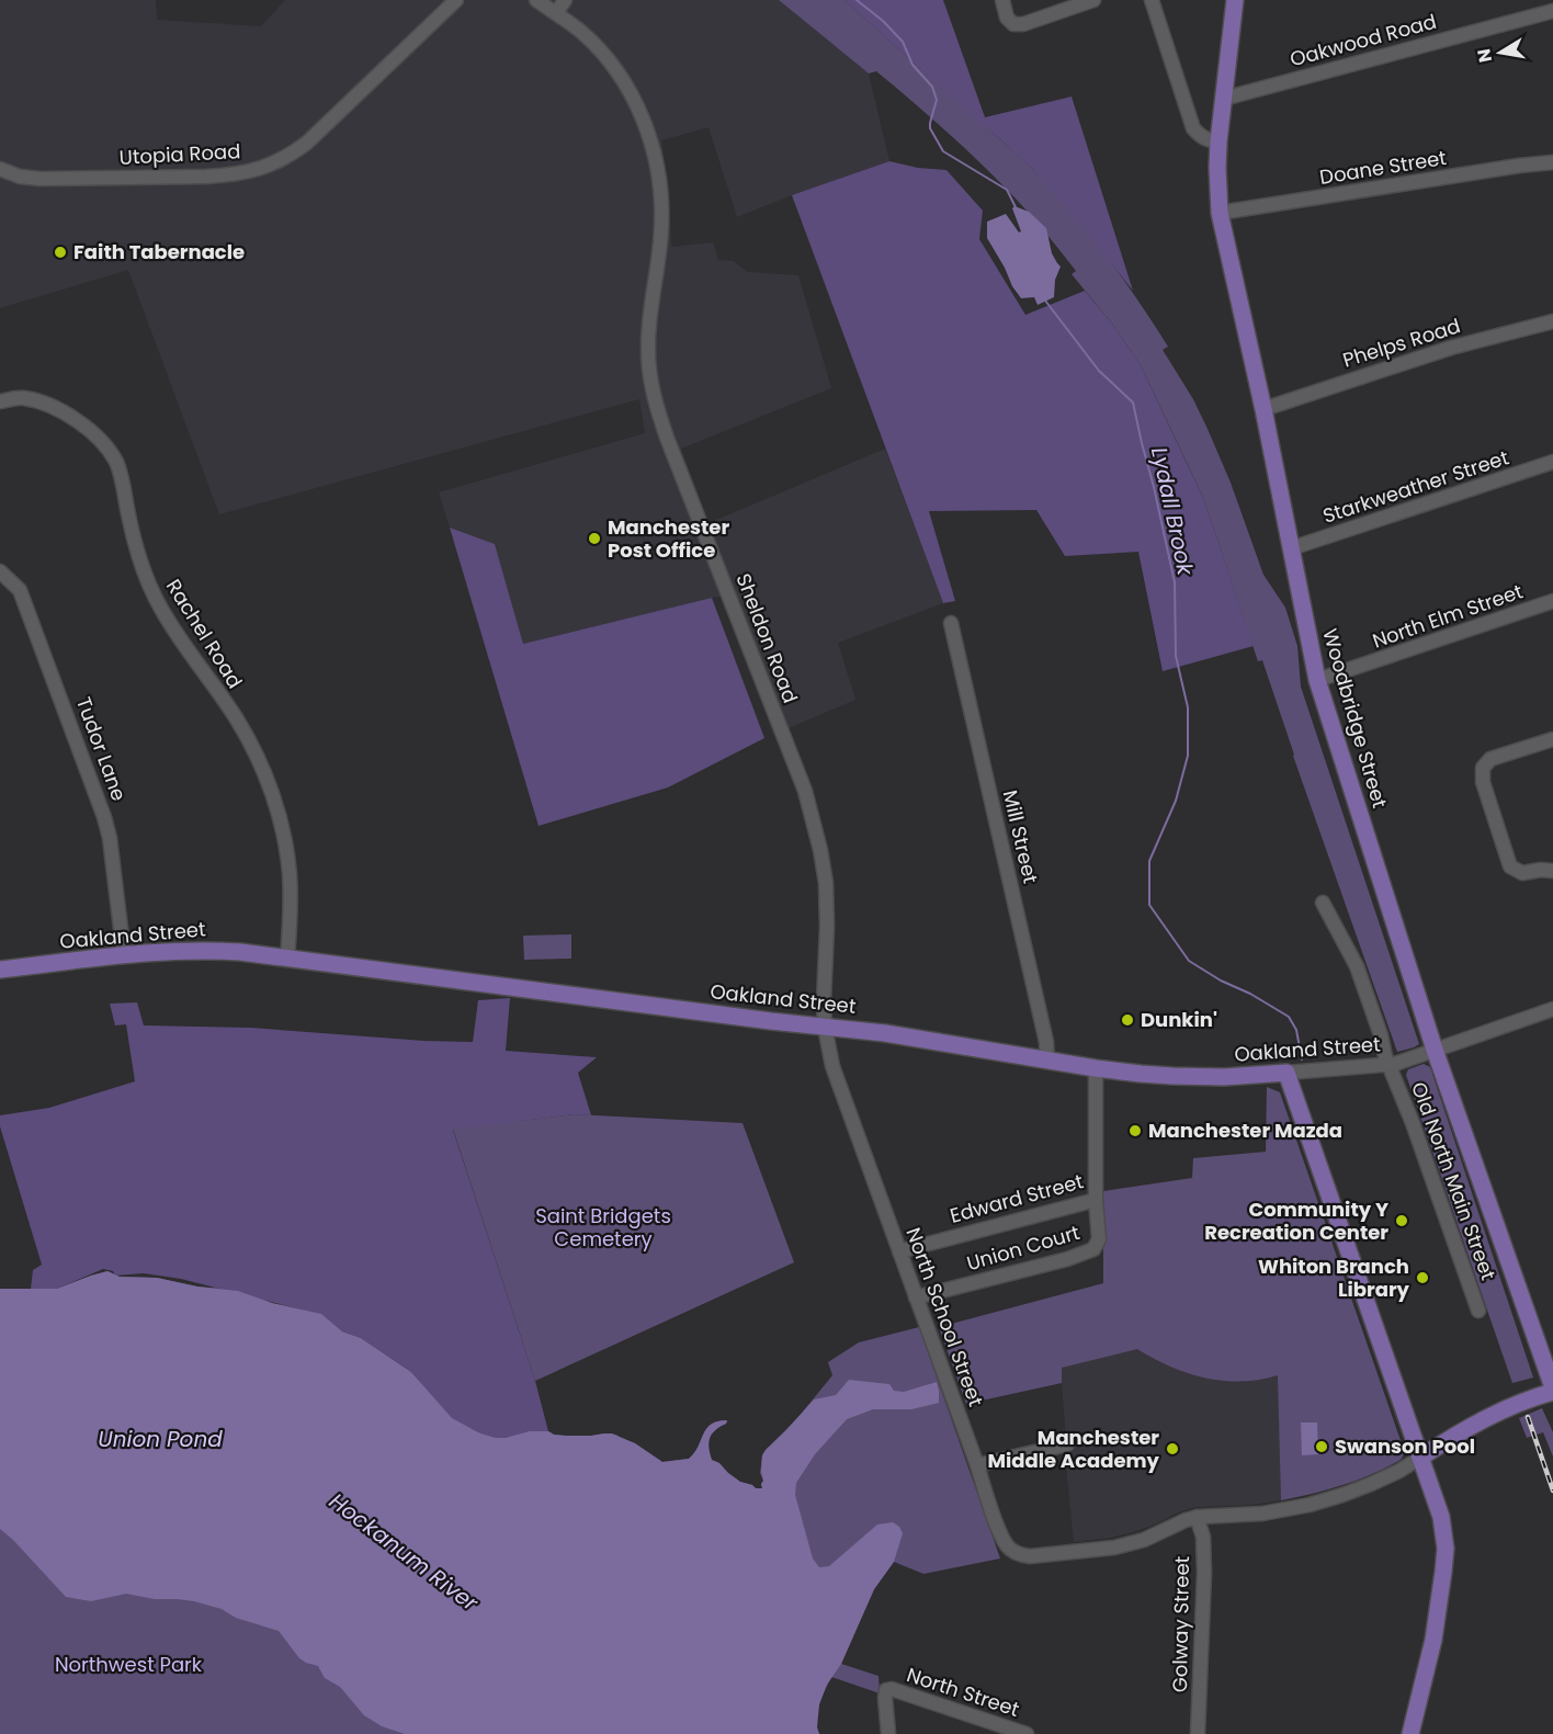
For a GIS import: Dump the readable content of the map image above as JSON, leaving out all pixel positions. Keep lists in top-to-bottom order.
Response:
{
  "streets": {
    "main road": ["Woodbridge Street", "Oakland Street"],
    "street": [
      "Oakwood Road",
      "Utopia Road",
      "Doane Street",
      "Phelps Road",
      "Starkweather Street",
      "North Elm Street",
      "Rachel Road",
      "Sheldon Road",
      "Tudor Lane",
      "Mill Street",
      "Old North Main Street",
      "Edward Street",
      "Union Court",
      "North School Street",
      "Golway Street",
      "North Street"
    ]
  },
  "crossings": [
    ["Oakwood Road", "Woodbridge Street"],
    ["Doane Street", "Woodbridge Street"],
    ["Phelps Road", "Woodbridge Street"],
    ["Starkweather Street", "Woodbridge Street"],
    ["North Elm Street", "Woodbridge Street"],
    ["Rachel Road", "Oakland Street"],
    ["Sheldon Road", "Oakland Street"],
    ["Sheldon Road", "North School Street"],
    ["Woodbridge Street", "Oakland Street"],
    ["Tudor Lane", "Oakland Street"],
    ["Mill Street", "Oakland Street"],
    ["Oakland Street", "Old North Main Street"],
    ["Oakland Street", "Edward Street"],
    ["Oakland Street", "North School Street"],
    ["Edward Street", "Union Court"],
    ["Edward Street", "North School Street"],
    ["Union Court", "North School Street"],
    ["North School Street", "Golway Street"]
  ],
  "water": ["Lydall Brook", "Union Pond", "Hockanum River"],
  "parks": ["Saint Bridgets Cemetery", "Northwest Park"],
  "places": [
    "Faith Tabernacle",
    "Manchester Post Office",
    "Dunkin'",
    "Manchester Mazda",
    "Community Y Recreation Center",
    "Whiton Branch Library",
    "Swanson Pool",
    "Manchester Middle Academy"
  ],
  "north": "left"
}
